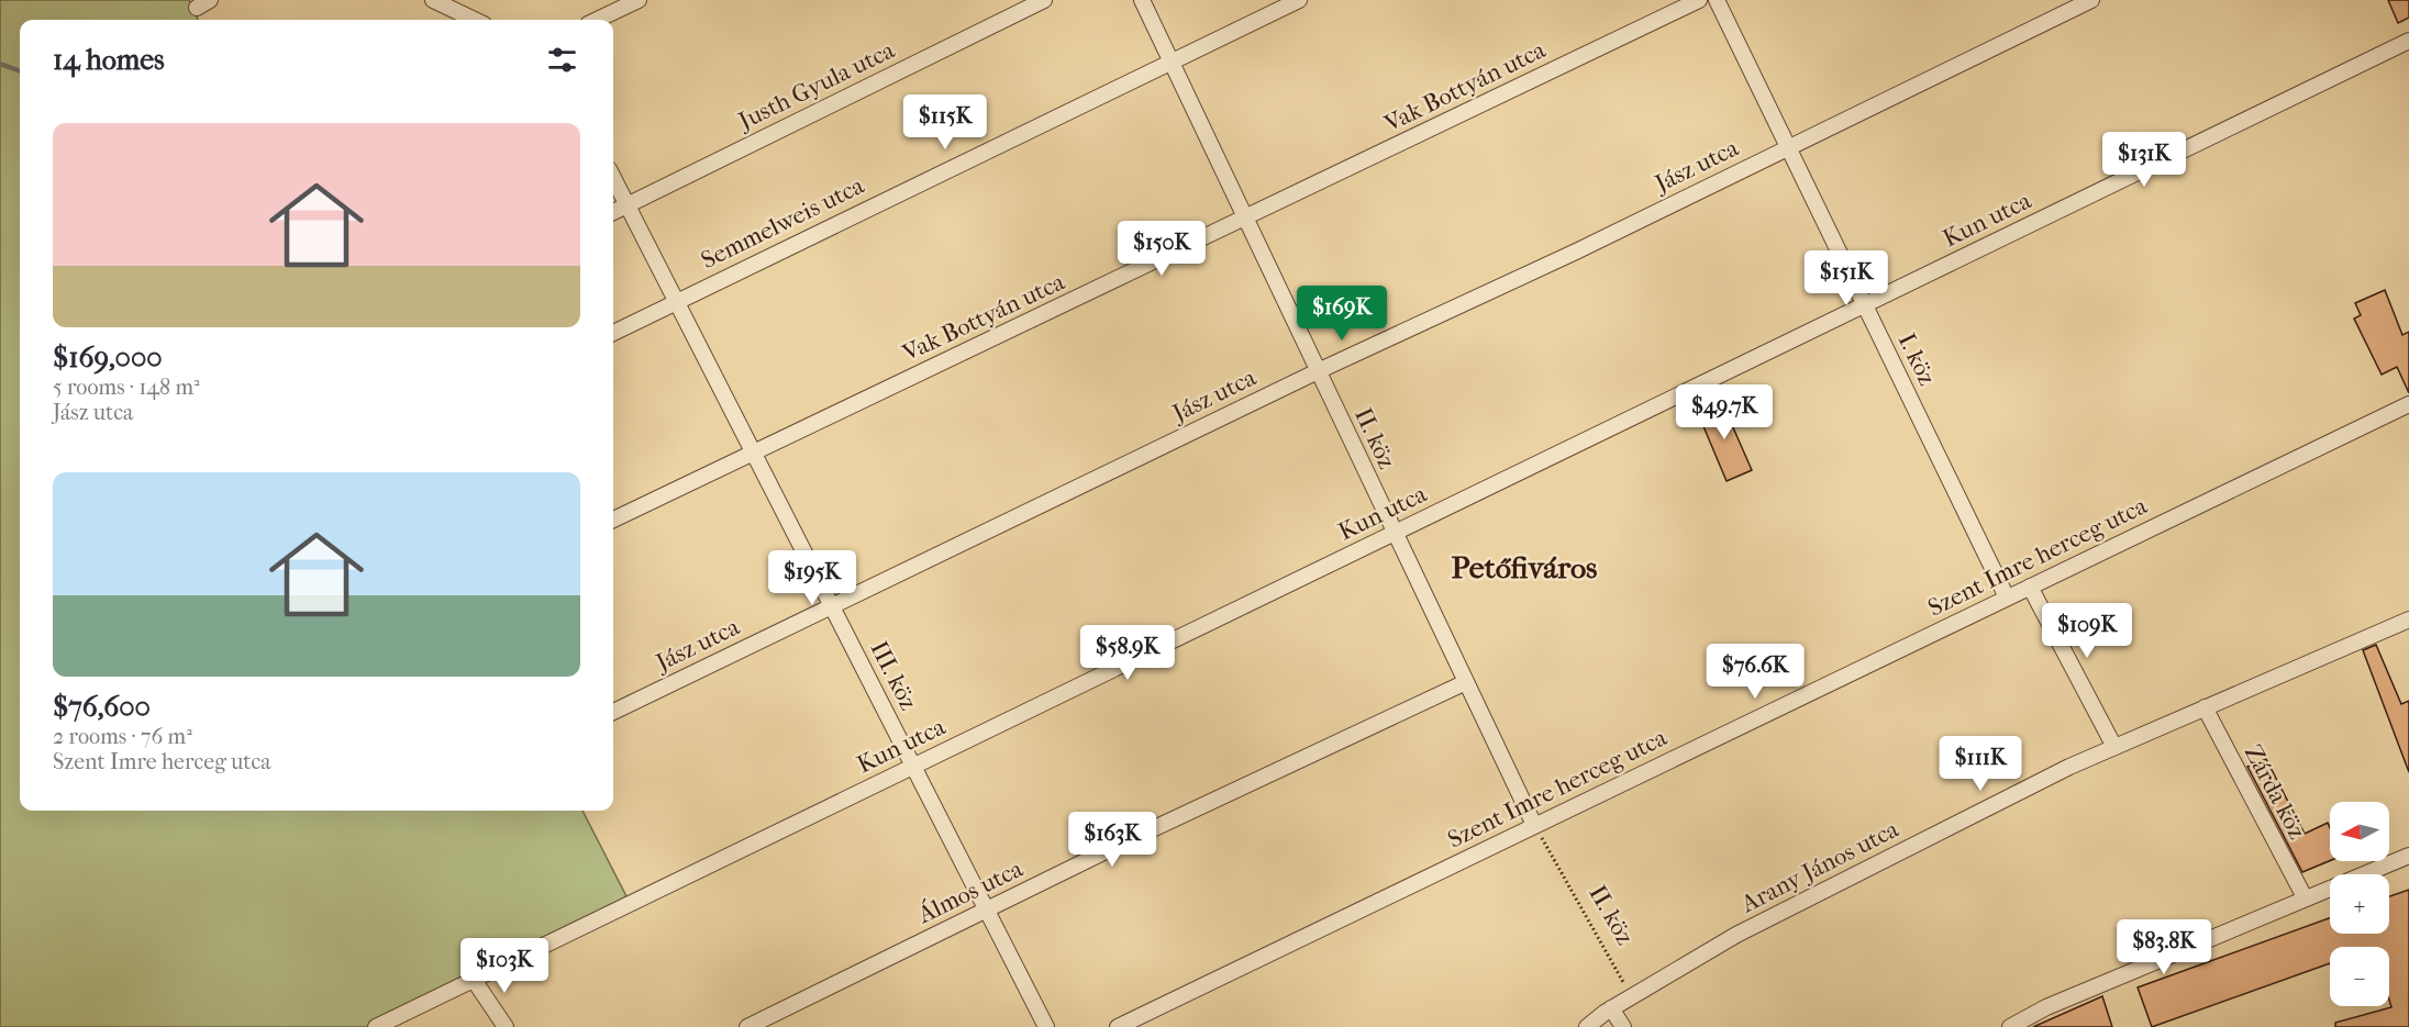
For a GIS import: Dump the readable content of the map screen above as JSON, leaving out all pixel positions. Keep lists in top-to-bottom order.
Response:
{
  "streets": {
    "street": [
      "Justh Gyula utca",
      "Vak Bottyán utca",
      "Jász utca",
      "Kun utca",
      "Semmelweis utca",
      "I. köz",
      "II. köz",
      "Szent Imre herceg utca",
      "III. köz",
      "Zárda köz",
      "Arany János utca",
      "Álmos utca"
    ]
  },
  "crossings": [
    ["Justh Gyula utca", "III. köz"],
    ["Vak Bottyán utca", "II. köz"],
    ["Vak Bottyán utca", "III. köz"],
    ["Jász utca", "I. köz"],
    ["Jász utca", "II. köz"],
    ["Jász utca", "III. köz"],
    ["Kun utca", "I. köz"],
    ["Kun utca", "II. köz"],
    ["Kun utca", "III. köz"],
    ["Semmelweis utca", "II. köz"],
    ["Semmelweis utca", "III. köz"],
    ["I. köz", "Szent Imre herceg utca"],
    ["II. köz", "Szent Imre herceg utca"],
    ["II. köz", "Arany János utca"],
    ["II. köz", "Álmos utca"],
    ["III. köz", "Álmos utca"],
    ["Zárda köz", "Arany János utca"]
  ],
  "districts": ["Petőfiváros"],
  "north": "left",
  "page": {
    "heading": "14 homes",
    "price": [
      "$115K",
      "$131K",
      "$150K",
      "$151K",
      "$169K",
      "$49.7K",
      "$195K",
      "$109K",
      "$58.9K",
      "$76.6K",
      "$111K",
      "$163K",
      "$83.8K",
      "$103K"
    ],
    "list": [
      {
        "name": "$169,000",
        "note": "5 rooms · 148 m² · Jász utca"
      },
      {
        "name": "$76,600",
        "note": "2 rooms · 76 m² · Szent Imre herceg utca"
      }
    ],
    "map_buttons": ["+", "−"]
  }
}
